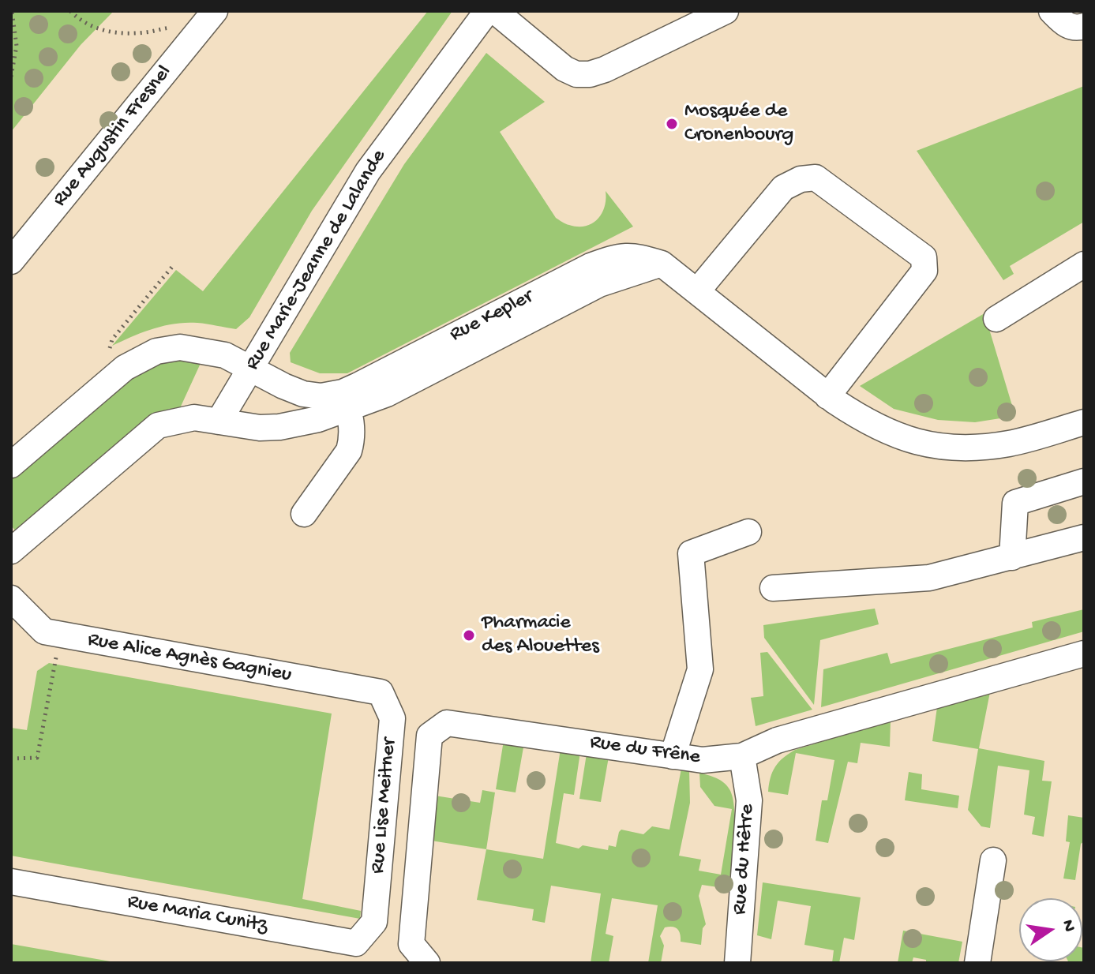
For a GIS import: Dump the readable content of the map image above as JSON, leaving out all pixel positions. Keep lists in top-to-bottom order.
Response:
{
  "streets": {
    "street": [
      "Rue Augustin Fresnel",
      "Rue Marie-Jeanne de Lalande",
      "Rue Kepler",
      "Rue Alice Agnès Gagnieu",
      "Rue du Frêne",
      "Rue Lise Meitner",
      "Rue du Hêtre",
      "Rue Maria Cunitz"
    ]
  },
  "crossings": [
    ["Rue Alice Agnès Gagnieu", "Rue Lise Meitner"],
    ["Rue du Frêne", "Rue du Hêtre"],
    ["Rue Lise Meitner", "Rue Maria Cunitz"]
  ],
  "places": ["Mosquée de Cronenbourg", "Pharmacie des Alouettes"],
  "north": "right"
}
